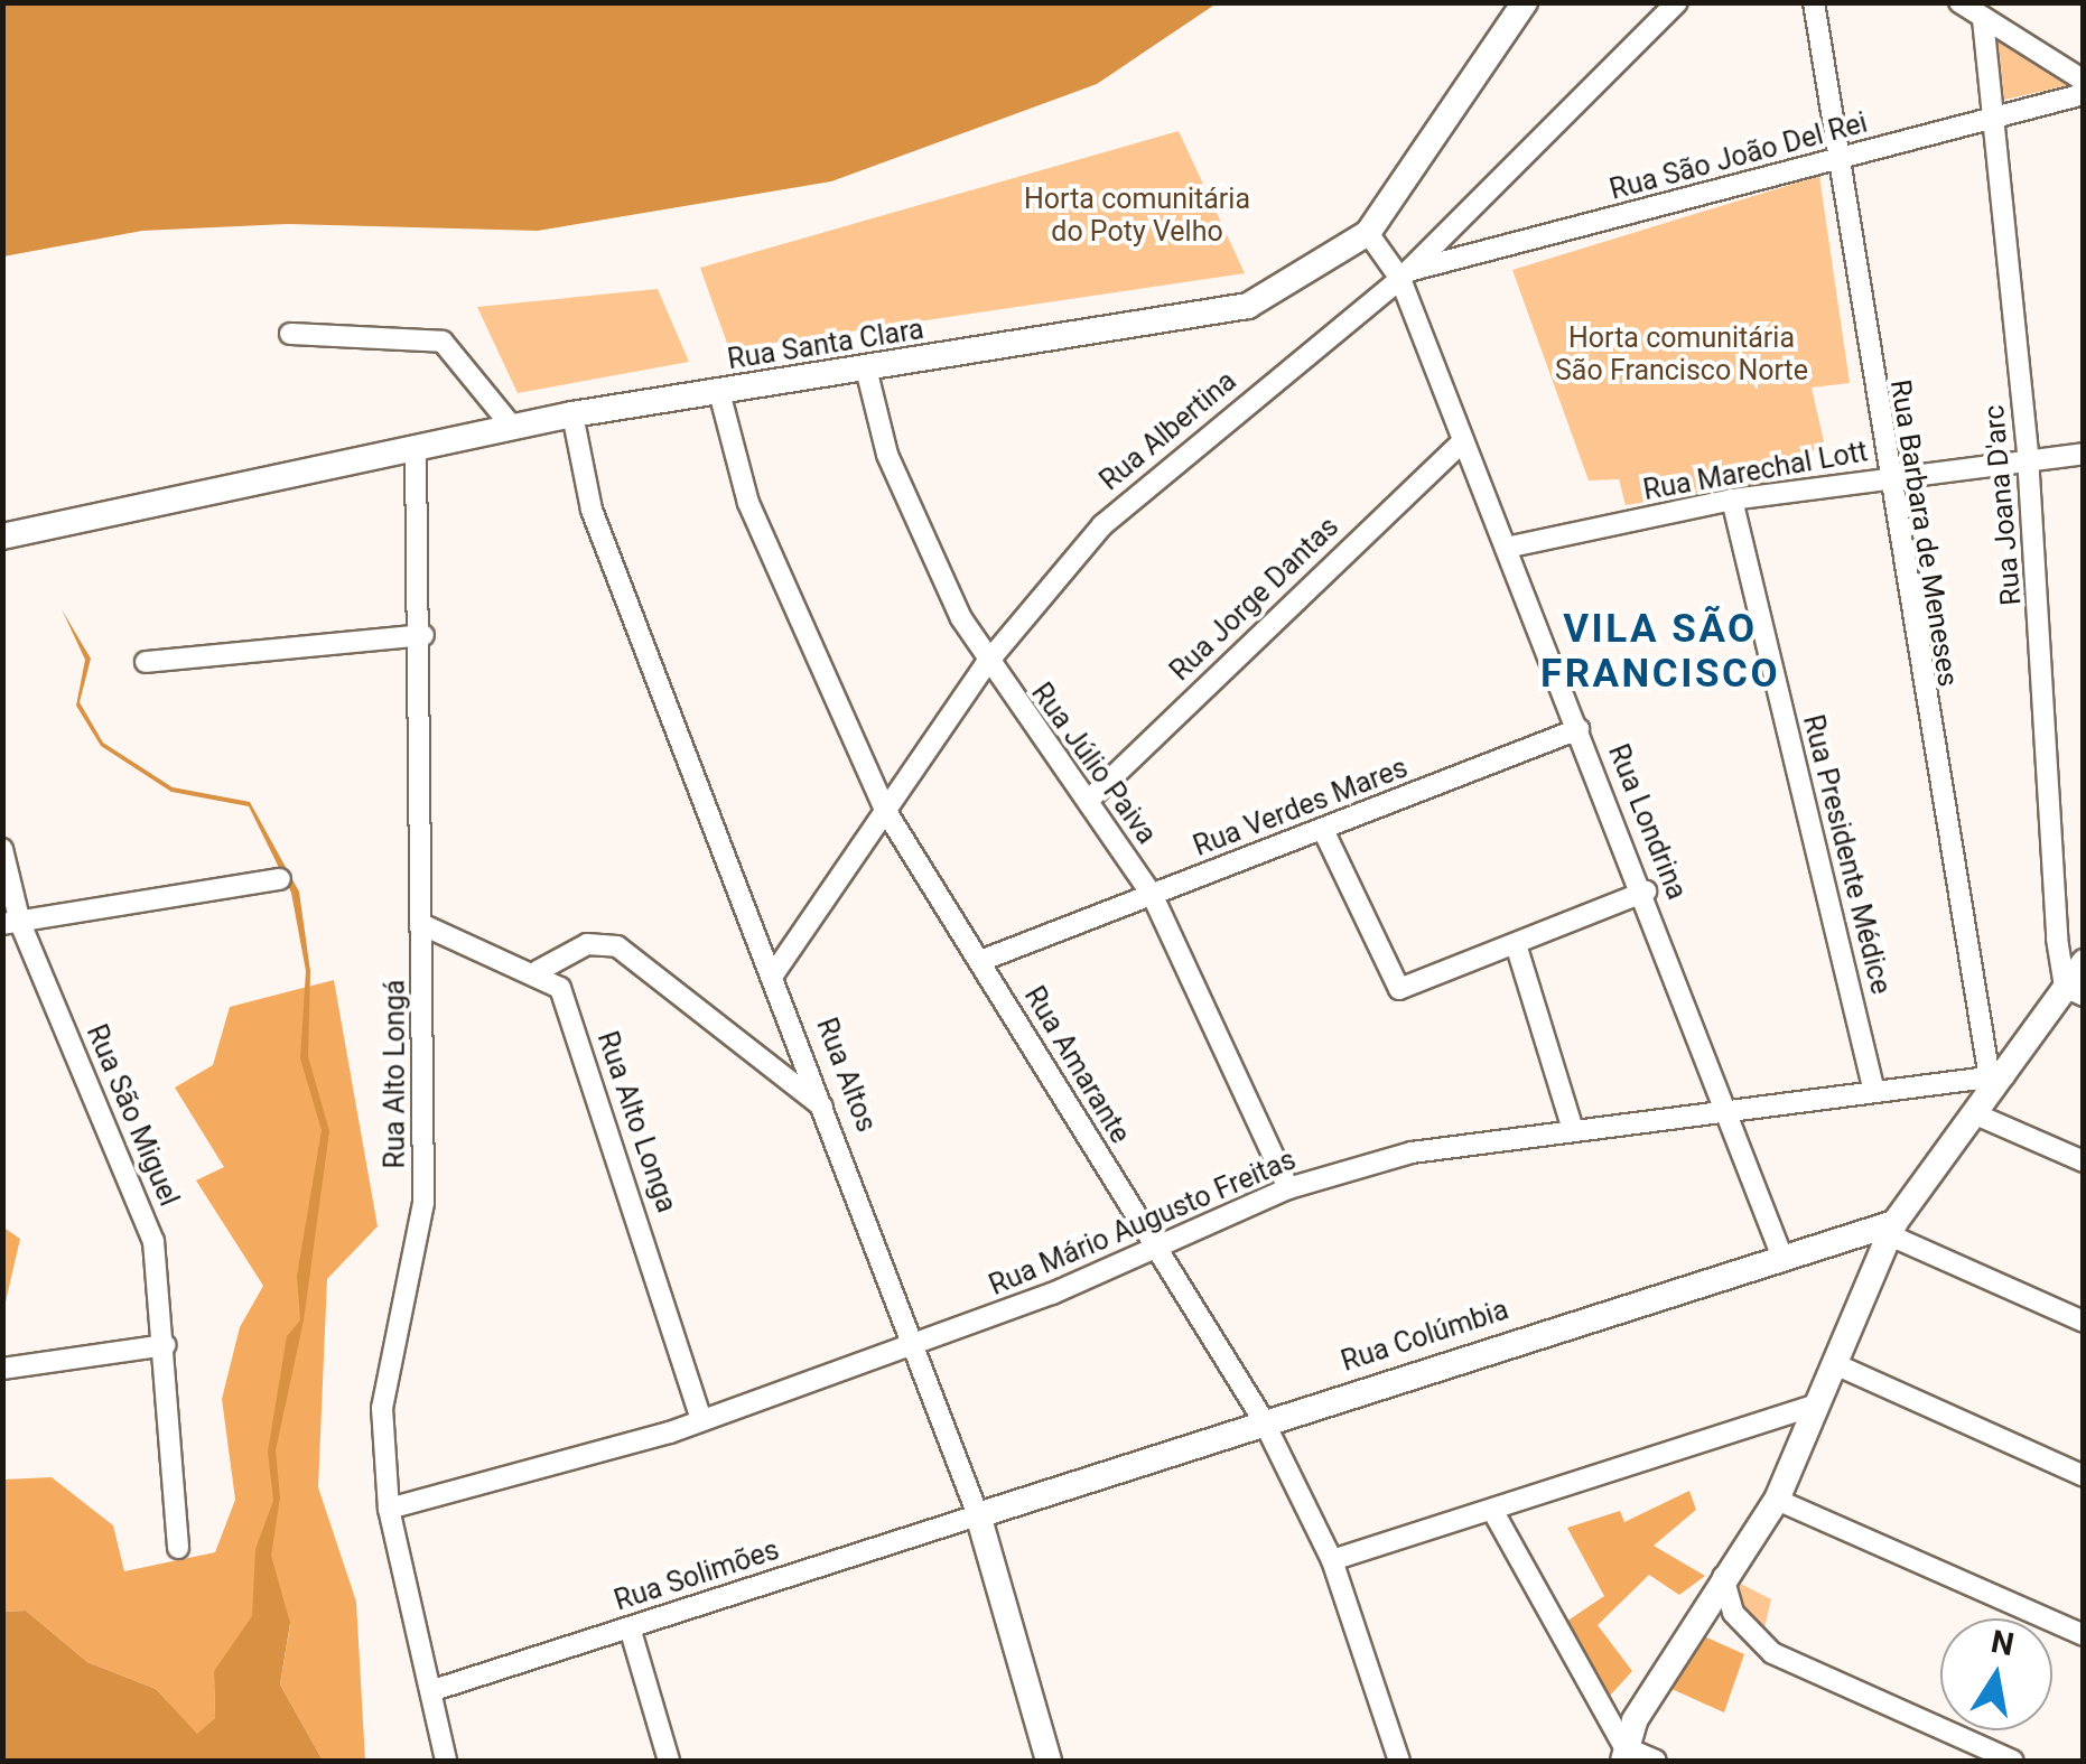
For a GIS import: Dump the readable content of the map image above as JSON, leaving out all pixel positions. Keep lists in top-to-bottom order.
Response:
{
  "streets": {
    "street": [
      "Rua São João Del Rei",
      "Rua Santa Clara",
      "Rua Albertina",
      "Rua Marechal Lott",
      "Rua Joana D'arc",
      "Rua Barbara de Meneses",
      "Rua Jorge Dantas",
      "Rua Júlio Paiva",
      "Rua Verdes Mares",
      "Rua Londrina",
      "Rua Presidente Médice",
      "Rua Amarante",
      "Rua Alto Longá",
      "Rua Altos",
      "Rua São Miguel",
      "Rua Alto Longa",
      "Rua Mário Augusto Freitas",
      "Rua Colúmbia",
      "Rua Solimões"
    ]
  },
  "crossings": [
    ["Rua São João Del Rei", "Rua Albertina"],
    ["Rua São João Del Rei", "Rua Joana D'arc"],
    ["Rua São João Del Rei", "Rua Barbara de Meneses"],
    ["Rua São João Del Rei", "Rua Londrina"],
    ["Rua Santa Clara", "Rua Júlio Paiva"],
    ["Rua Santa Clara", "Rua Londrina"],
    ["Rua Santa Clara", "Rua Amarante"],
    ["Rua Santa Clara", "Rua Alto Longá"],
    ["Rua Santa Clara", "Rua Altos"],
    ["Rua Albertina", "Rua Júlio Paiva"],
    ["Rua Albertina", "Rua Londrina"],
    ["Rua Albertina", "Rua Amarante"],
    ["Rua Albertina", "Rua Altos"],
    ["Rua Marechal Lott", "Rua Joana D'arc"],
    ["Rua Marechal Lott", "Rua Barbara de Meneses"],
    ["Rua Marechal Lott", "Rua Londrina"],
    ["Rua Marechal Lott", "Rua Presidente Médice"],
    ["Rua Barbara de Meneses", "Rua Mário Augusto Freitas"],
    ["Rua Jorge Dantas", "Rua Júlio Paiva"],
    ["Rua Jorge Dantas", "Rua Londrina"],
    ["Rua Júlio Paiva", "Rua Verdes Mares"],
    ["Rua Júlio Paiva", "Rua Mário Augusto Freitas"],
    ["Rua Verdes Mares", "Rua Londrina"],
    ["Rua Verdes Mares", "Rua Amarante"],
    ["Rua Londrina", "Rua Mário Augusto Freitas"],
    ["Rua Londrina", "Rua Colúmbia"],
    ["Rua Presidente Médice", "Rua Mário Augusto Freitas"],
    ["Rua Amarante", "Rua Mário Augusto Freitas"],
    ["Rua Amarante", "Rua Colúmbia"],
    ["Rua Alto Longá", "Rua Mário Augusto Freitas"],
    ["Rua Alto Longá", "Rua Solimões"],
    ["Rua Altos", "Rua Mário Augusto Freitas"],
    ["Rua Altos", "Rua Colúmbia"],
    ["Rua Altos", "Rua Solimões"],
    ["Rua Alto Longa", "Rua Mário Augusto Freitas"],
    ["Rua Colúmbia", "Rua Solimões"]
  ],
  "districts": ["VILA SÃO FRANCISCO"],
  "parks": ["Horta comunitária do Poty Velho", "Horta comunitária São Francisco Norte"],
  "north": "top"
}
